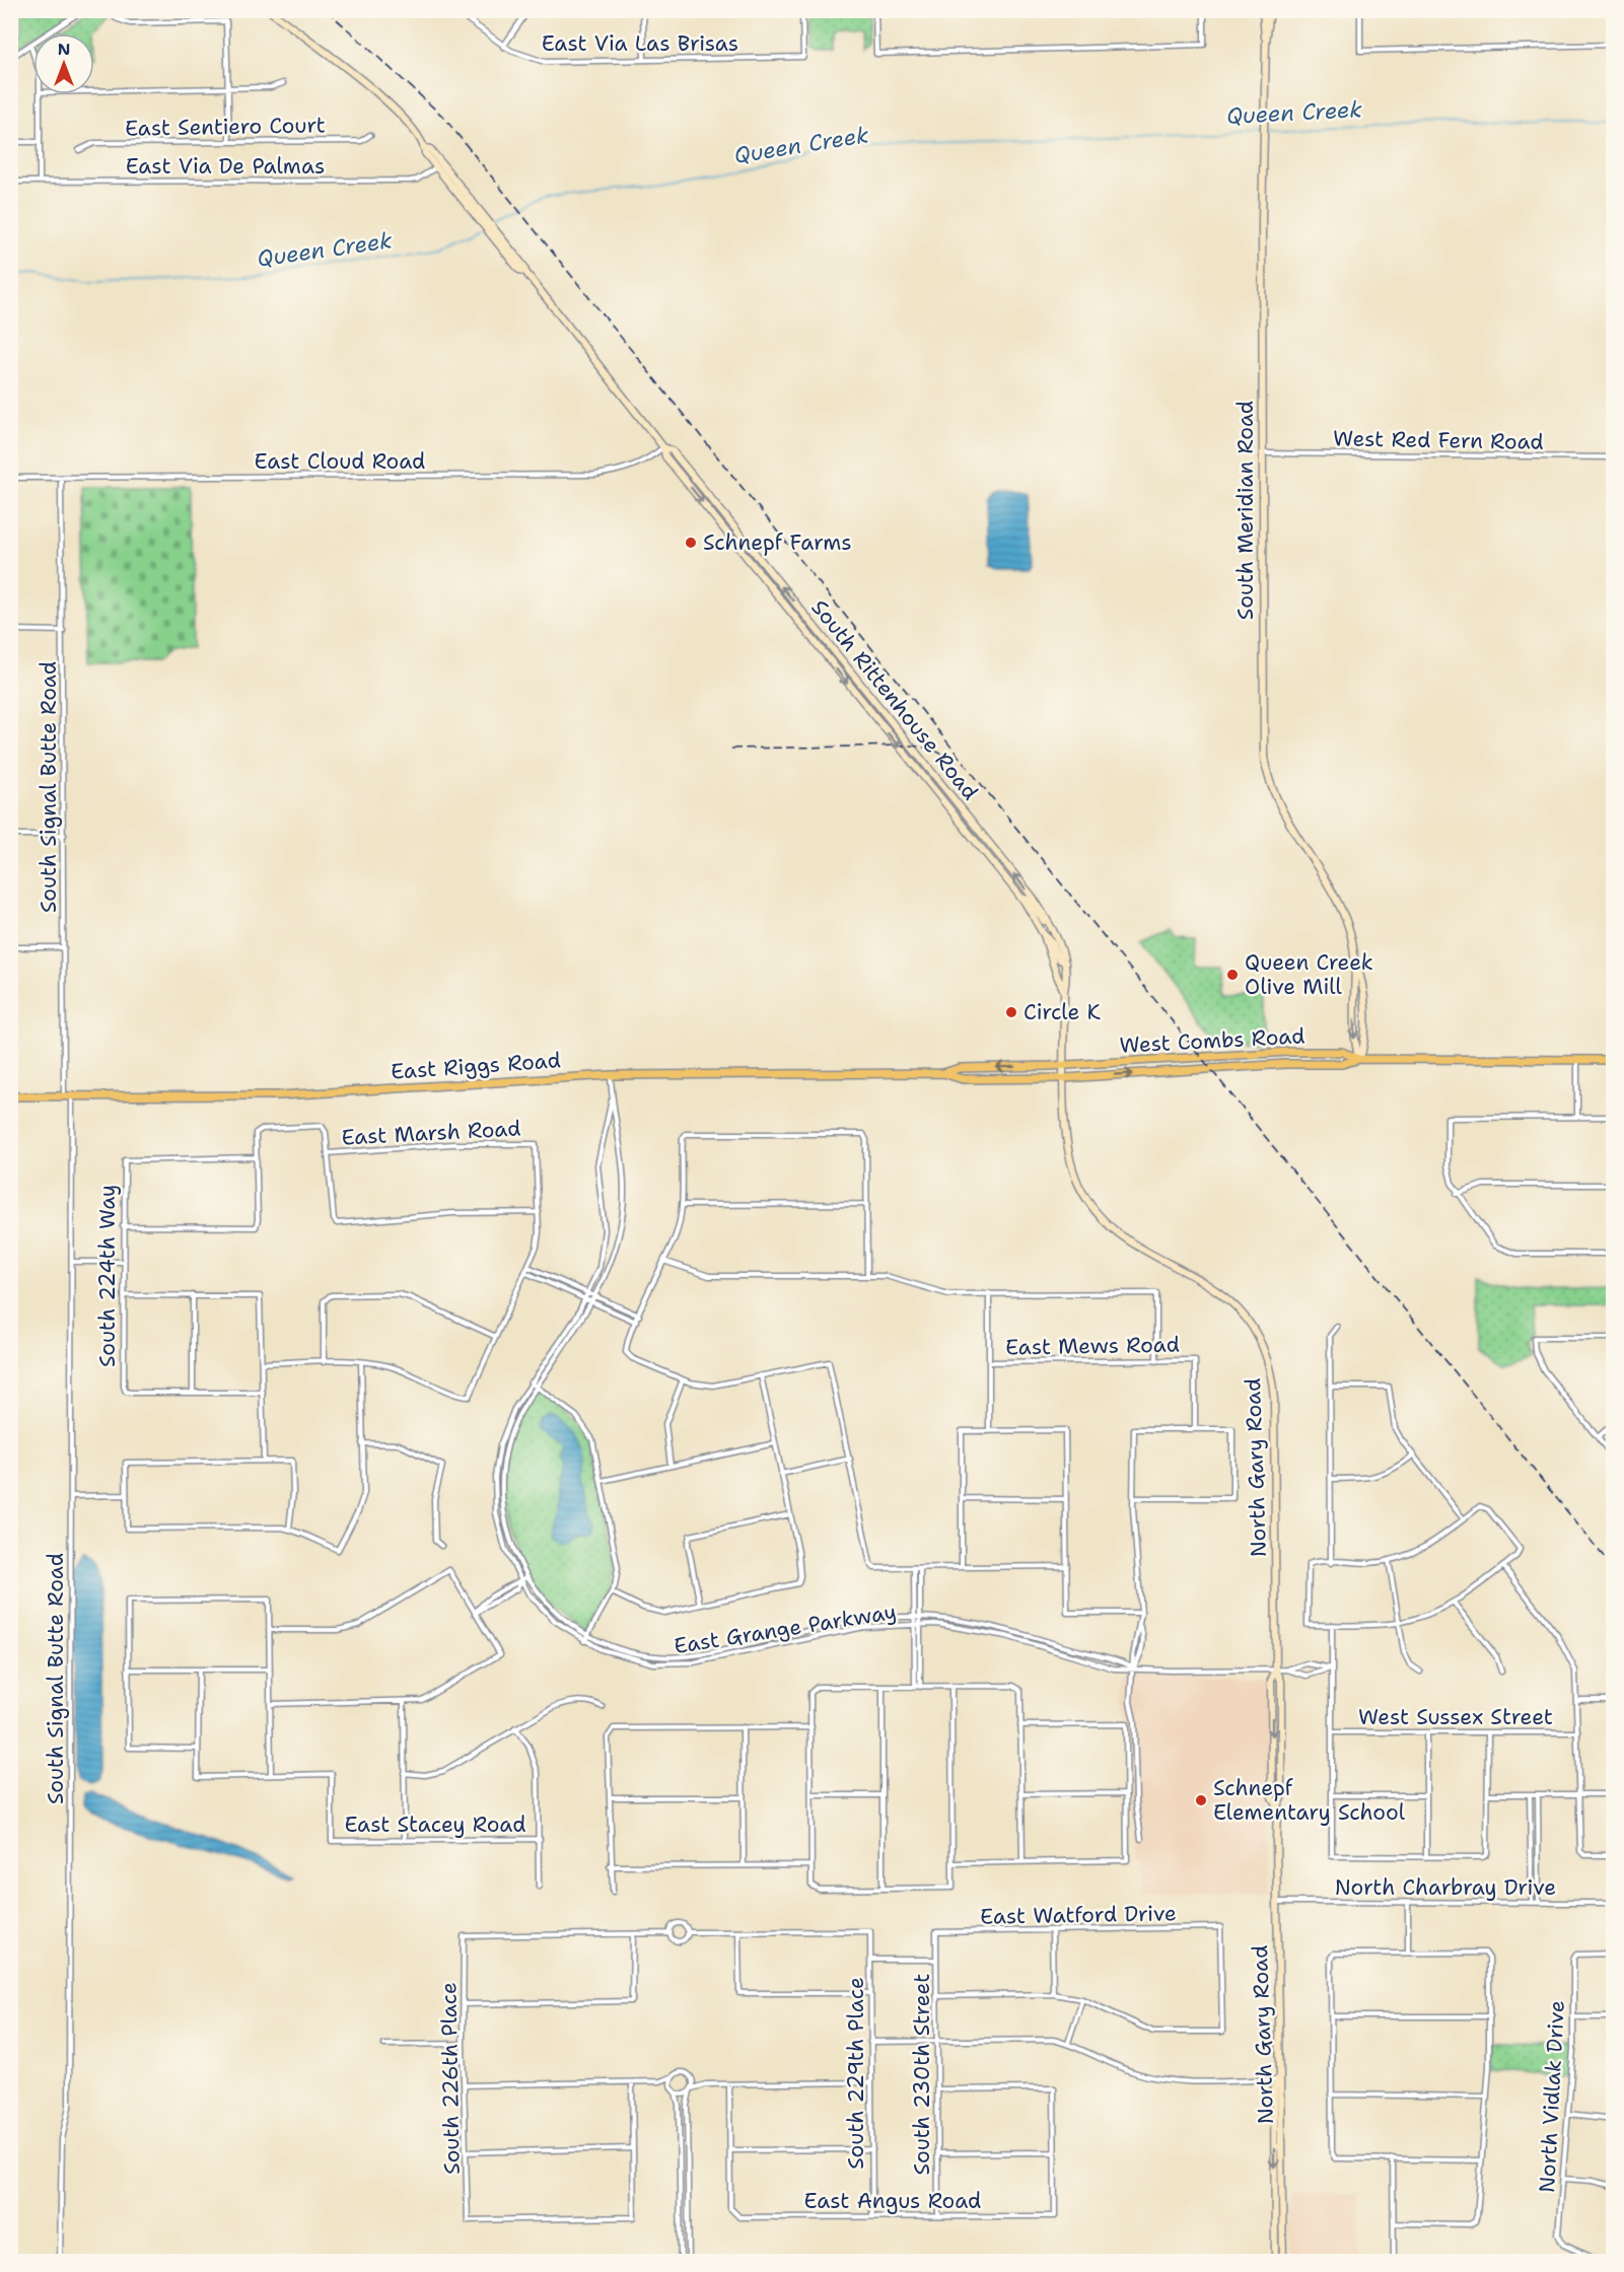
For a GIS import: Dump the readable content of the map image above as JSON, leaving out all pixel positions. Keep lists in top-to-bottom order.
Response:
{
  "streets": {
    "main road": [
      "South Meridian Road",
      "South Rittenhouse Road",
      "West Combs Road",
      "East Riggs Road",
      "North Gary Road"
    ],
    "street": [
      "East Via Las Brisas",
      "East Sentiero Court",
      "East Via De Palmas",
      "West Red Fern Road",
      "East Cloud Road",
      "South Signal Butte Road",
      "East Marsh Road",
      "South 224th Way",
      "East Mews Road",
      "East Grange Parkway",
      "West Sussex Street",
      "East Stacey Road",
      "North Charbray Drive",
      "East Watford Drive",
      "South 229th Place",
      "South 230th Street",
      "South 226th Place",
      "North Vidlak Drive",
      "East Angus Road"
    ]
  },
  "crossings": [
    ["East Via De Palmas", "South Rittenhouse Road"],
    ["West Red Fern Road", "South Meridian Road"],
    ["East Cloud Road", "South Rittenhouse Road"],
    ["East Cloud Road", "South Signal Butte Road"],
    ["South Meridian Road", "West Combs Road"],
    ["South Rittenhouse Road", "West Combs Road"],
    ["South Rittenhouse Road", "East Riggs Road"],
    ["South Rittenhouse Road", "North Gary Road"],
    ["South Signal Butte Road", "East Riggs Road"],
    ["West Combs Road", "East Riggs Road"],
    ["West Combs Road", "North Gary Road"],
    ["East Riggs Road", "North Gary Road"],
    ["East Marsh Road", "South 224th Way"],
    ["North Gary Road", "East Grange Parkway"],
    ["North Gary Road", "North Charbray Drive"],
    ["East Watford Drive", "South 230th Street"],
    ["South 229th Place", "East Angus Road"],
    ["South 230th Street", "East Angus Road"]
  ],
  "water": ["Queen Creek"],
  "places": [
    "Schnepf Farms",
    "Queen Creek Olive Mill",
    "Circle K",
    "Schnepf Elementary School"
  ],
  "north": "top"
}
